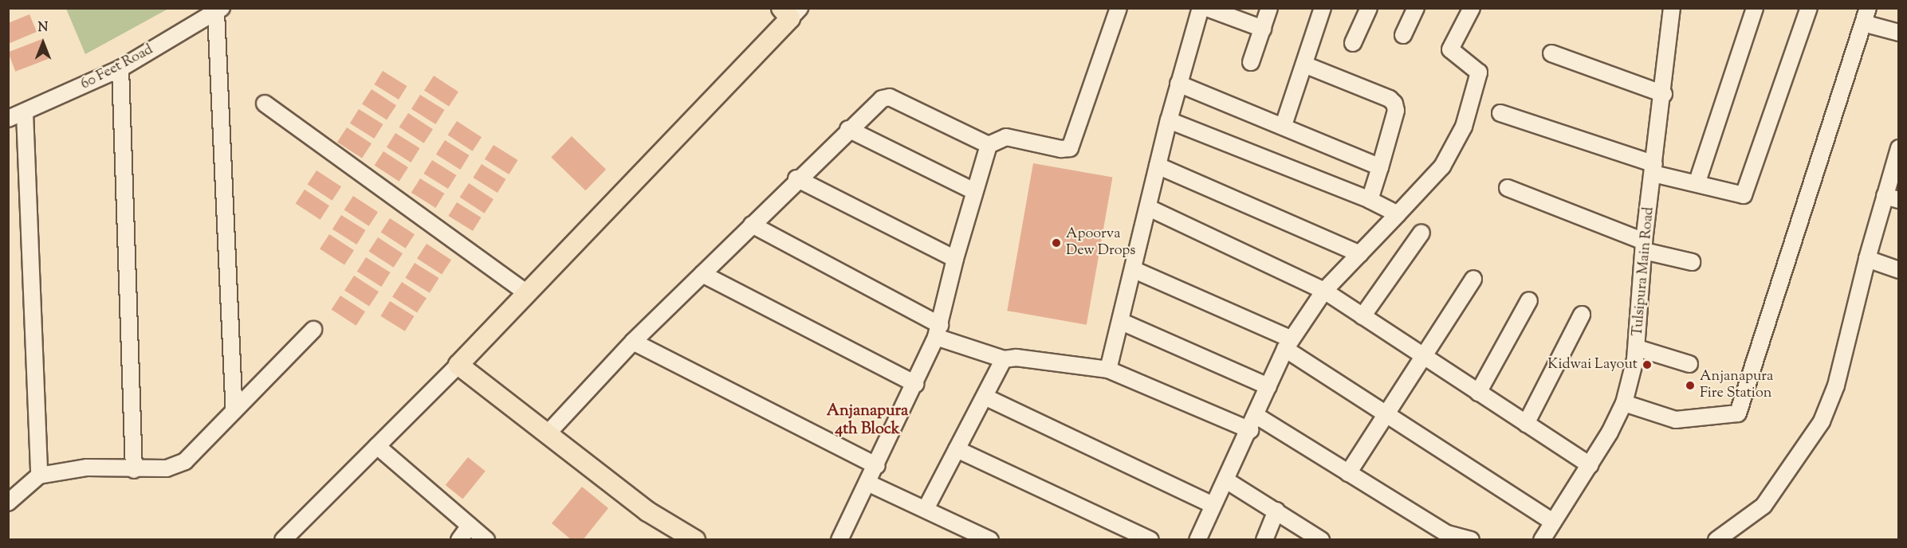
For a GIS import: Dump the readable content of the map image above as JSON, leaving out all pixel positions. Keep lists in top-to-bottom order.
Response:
{
  "streets": {
    "street": ["60 Feet Road", "Tulsipura Main Road"]
  },
  "districts": ["Anjanapura 4th Block"],
  "places": ["Apoorva Dew Drops", "Kidwai Layout", "Anjanapura Fire Station"],
  "north": "top"
}
